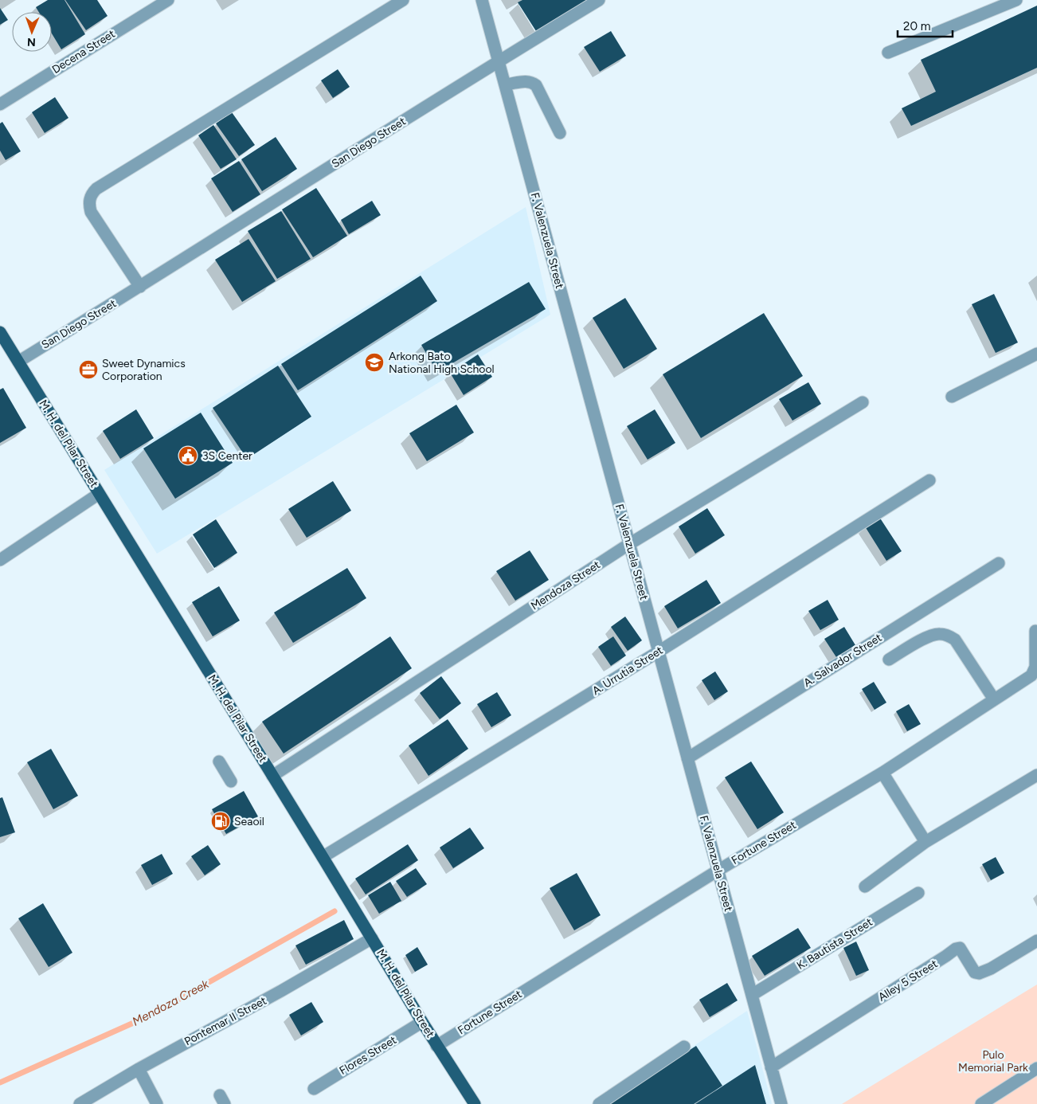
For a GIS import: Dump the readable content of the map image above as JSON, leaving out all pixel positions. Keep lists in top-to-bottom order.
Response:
{
  "streets": {
    "main road": ["M. H. del Pilar Street"],
    "street": [
      "Decena Street",
      "San Diego Street",
      "F. Valenzuela Street",
      "Mendoza Street",
      "A. Salvador Street",
      "A. Urrutia Street",
      "Fortune Street",
      "K. Bautista Street",
      "Alley 5 Street",
      "Pontemar II Street",
      "Flores Street"
    ]
  },
  "crossings": [
    ["San Diego Street", "F. Valenzuela Street"],
    ["San Diego Street", "M. H. del Pilar Street"],
    ["F. Valenzuela Street", "Mendoza Street"],
    ["F. Valenzuela Street", "A. Salvador Street"],
    ["F. Valenzuela Street", "A. Urrutia Street"],
    ["F. Valenzuela Street", "Fortune Street"],
    ["F. Valenzuela Street", "K. Bautista Street"],
    ["F. Valenzuela Street", "Alley 5 Street"],
    ["M. H. del Pilar Street", "Mendoza Street"],
    ["M. H. del Pilar Street", "A. Urrutia Street"],
    ["M. H. del Pilar Street", "Fortune Street"],
    ["M. H. del Pilar Street", "Pontemar II Street"],
    ["M. H. del Pilar Street", "Flores Street"]
  ],
  "water": ["Mendoza Creek"],
  "parks": ["Pulo Memorial Park"],
  "places": {
    "school or university": ["Arkong Bato National High School"],
    "office": ["Sweet Dynamics Corporation"],
    "public building": ["3S Center"],
    "fuel station": ["Seaoil"]
  },
  "scale_bar": "20 m",
  "north": "bottom"
}
